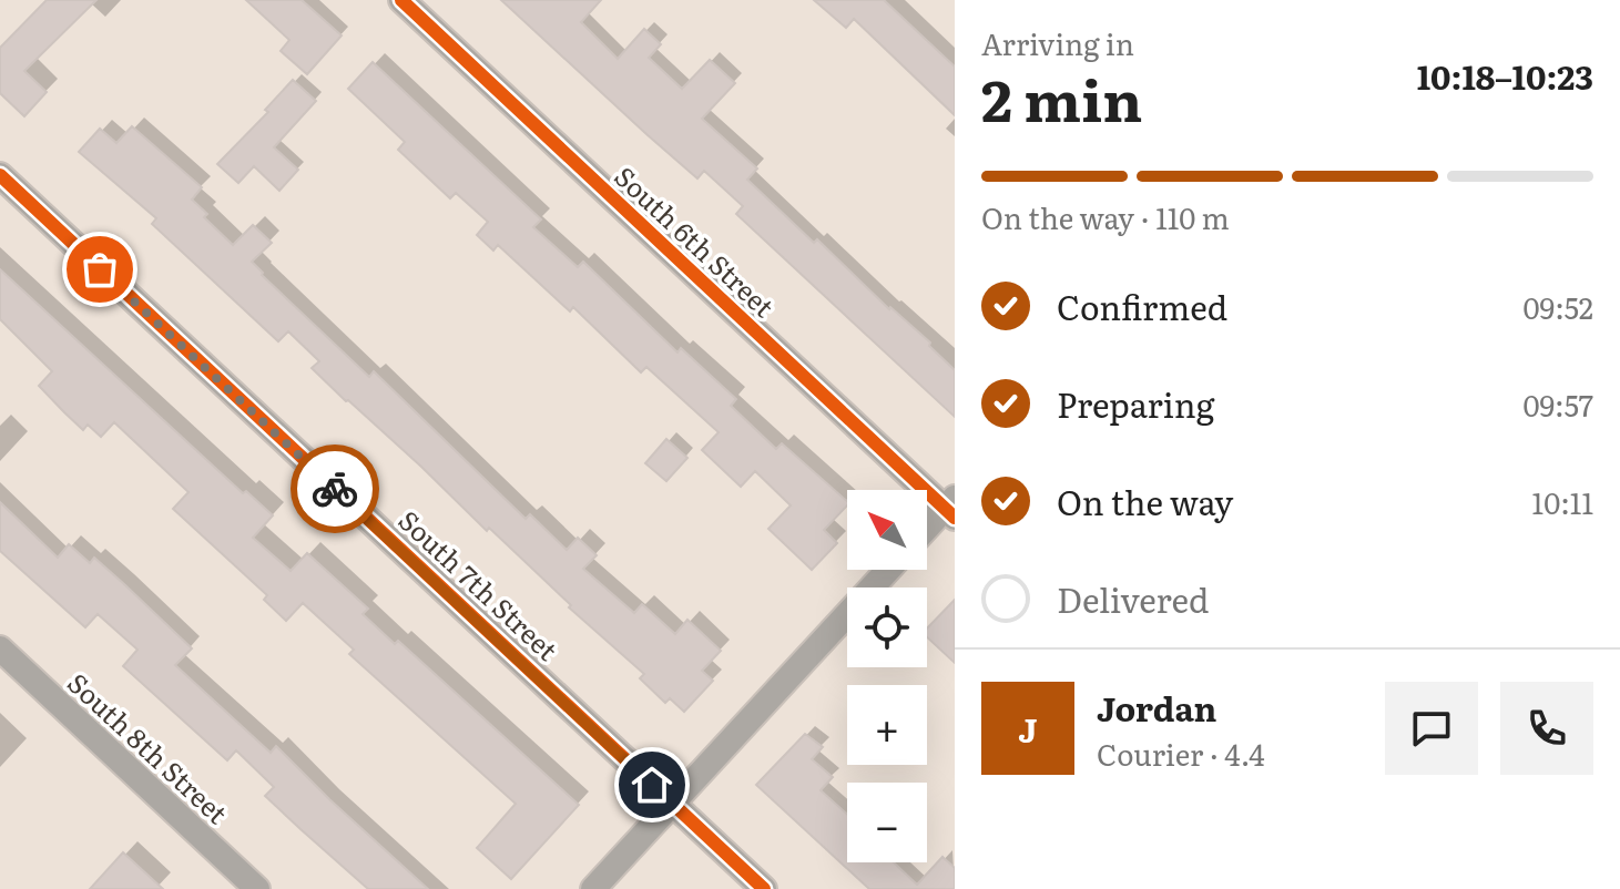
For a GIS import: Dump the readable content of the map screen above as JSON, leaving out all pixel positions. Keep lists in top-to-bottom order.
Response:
{
  "streets": {
    "street": ["South 6th Street", "South 7th Street", "South 8th Street"]
  },
  "north": "top left",
  "page": {
    "heading": ["2 min", "Arriving in", "10:18–10:23"],
    "panel": ["Jordan", "Courier · 4.4"],
    "bar": "On the way · 110 m",
    "list": [
      ["Confirmed", "09:52"],
      ["Preparing", "09:57"],
      ["On the way", "10:11"],
      "Delivered"
    ],
    "map_buttons": ["+", "−"],
    "round": "J"
  }
}
